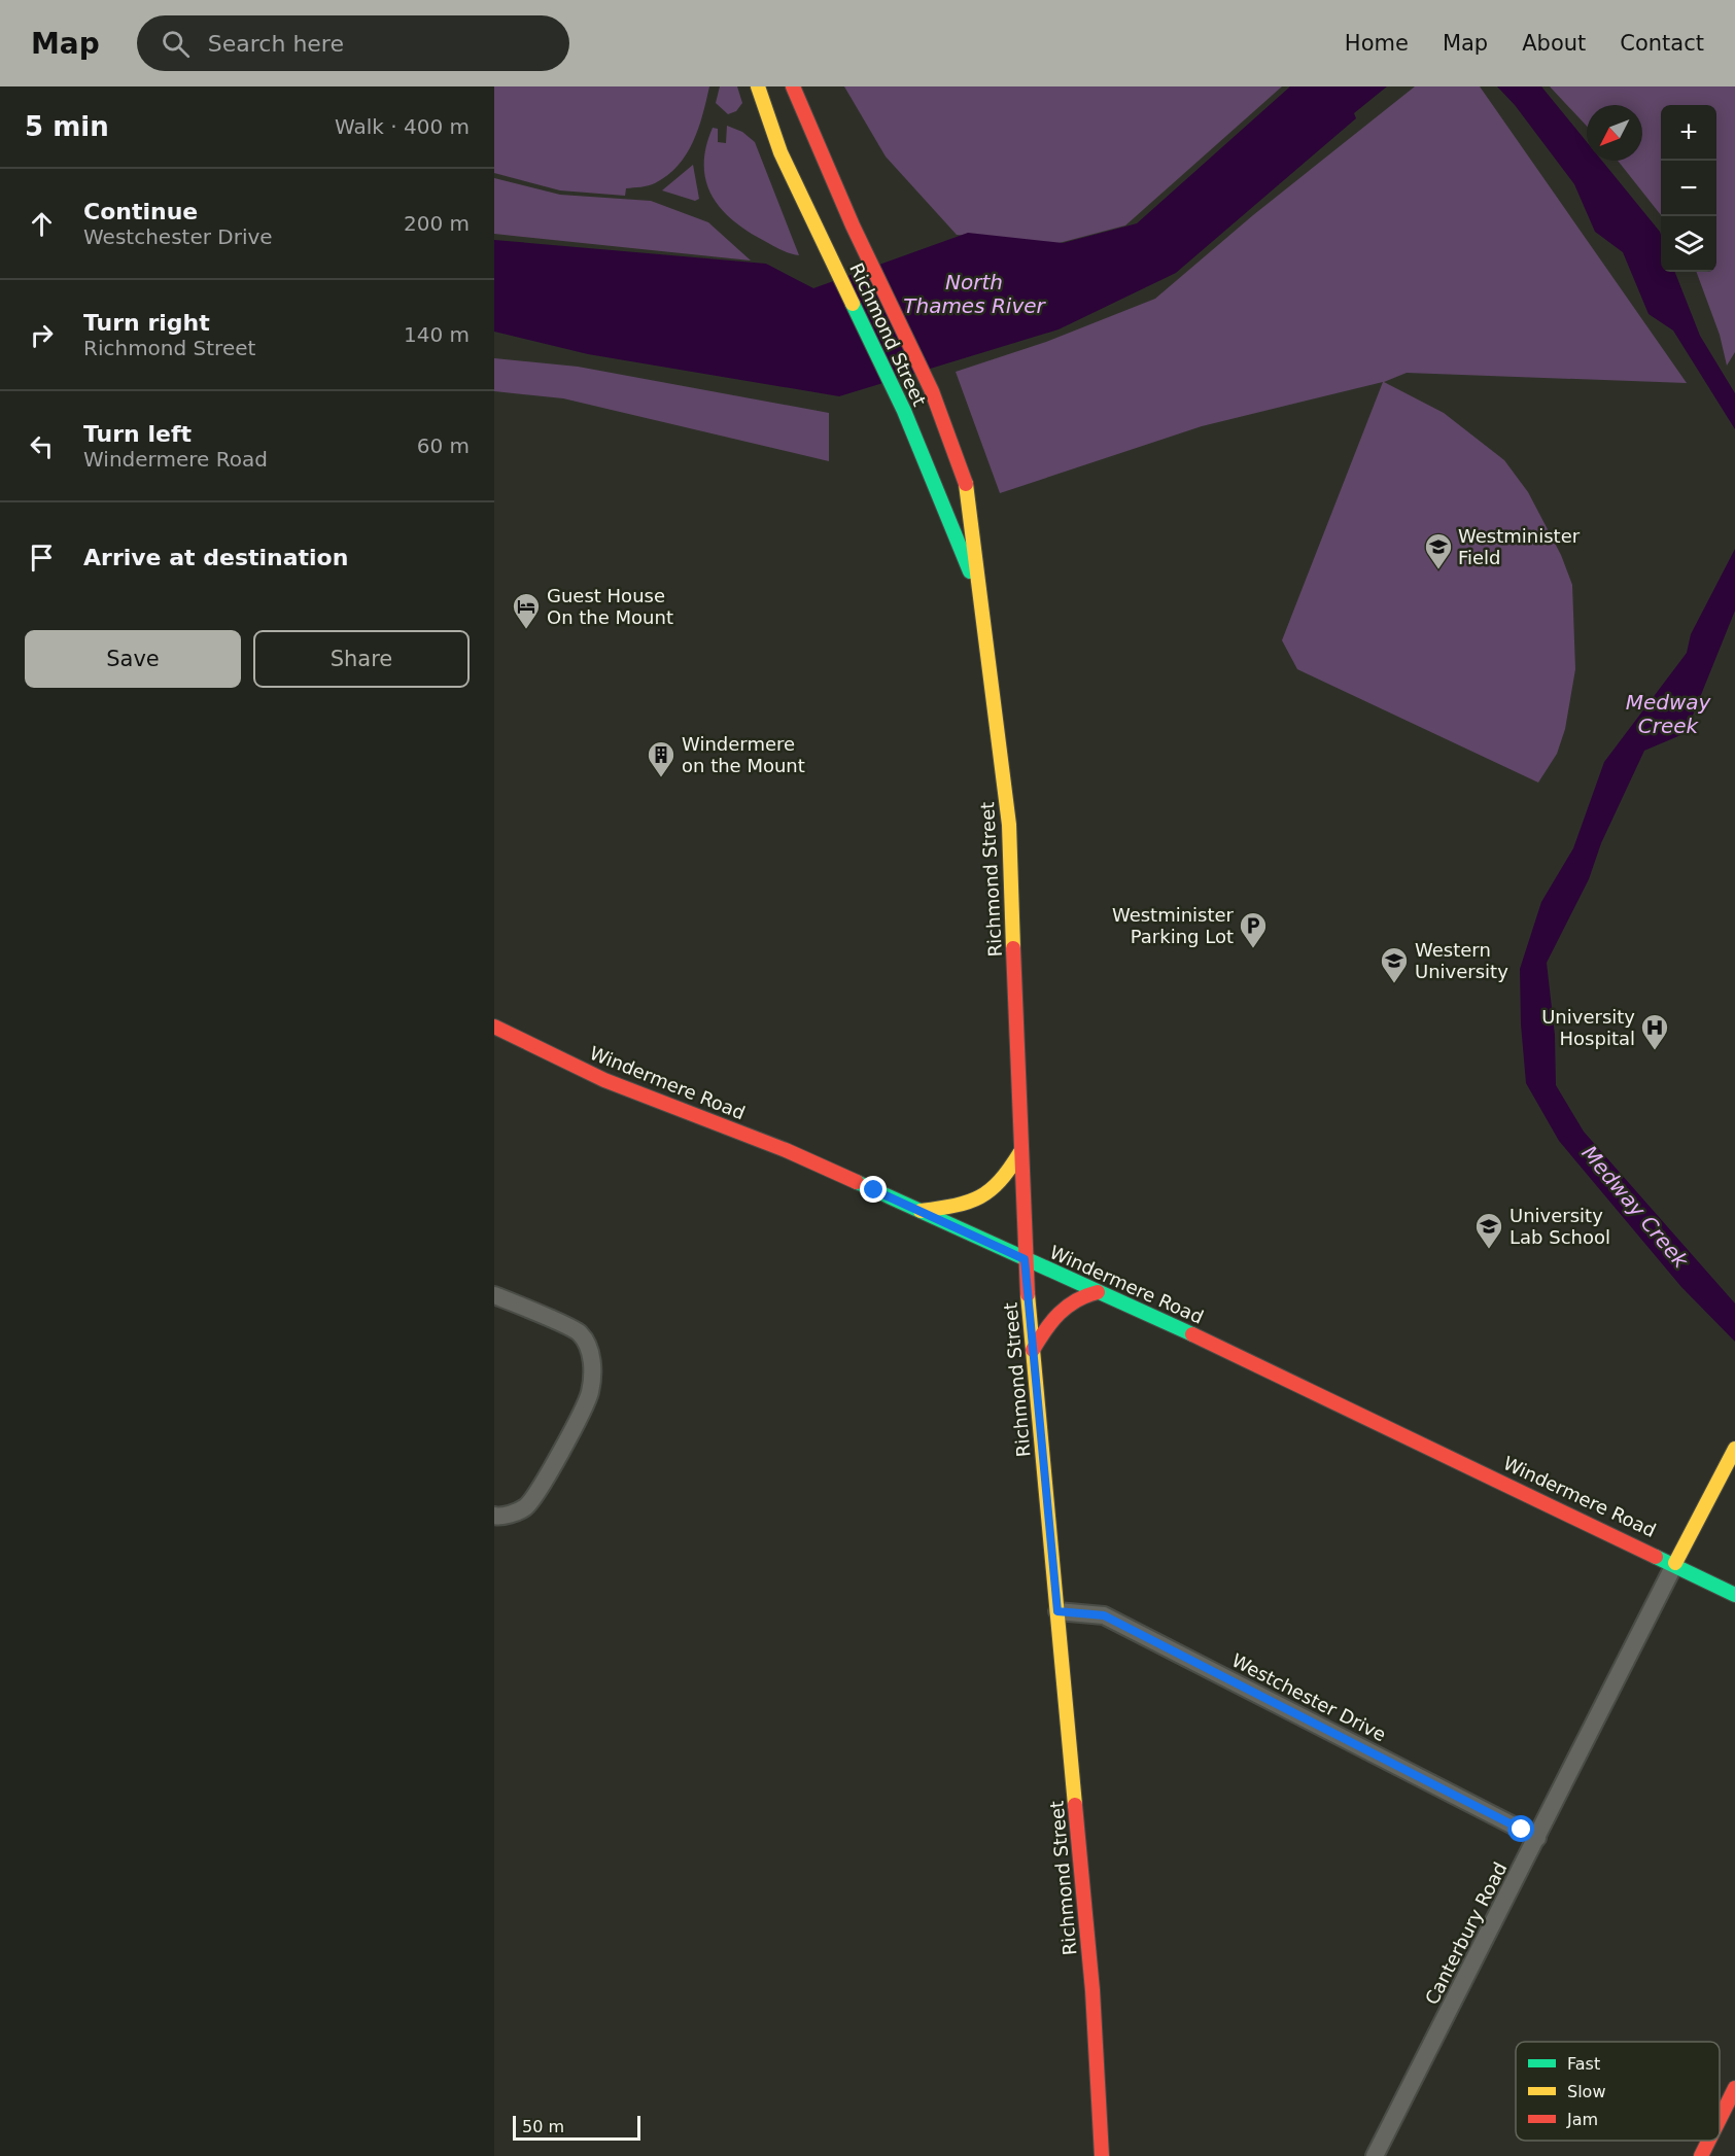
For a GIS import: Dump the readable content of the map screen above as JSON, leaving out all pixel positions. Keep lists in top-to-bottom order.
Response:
{
  "streets": {
    "main road": ["Richmond Street", "Windermere Road"],
    "street": ["Westchester Drive", "Canterbury Road"]
  },
  "crossings": [
    ["Richmond Street", "Windermere Road"],
    ["Richmond Street", "Westchester Drive"],
    ["Windermere Road", "Canterbury Road"],
    ["Westchester Drive", "Canterbury Road"]
  ],
  "water": ["North Thames River", "Medway Creek"],
  "places": {
    "school or university": ["Westminister Field", "Western University", "University Lab School"],
    "hotel": ["Guest House On the Mount"],
    "building": ["Windermere on the Mount"],
    "parking": ["Westminister Parking Lot"],
    "hospital": ["University Hospital"]
  },
  "legend": ["Fast", "Slow", "Jam"],
  "scale_bar": "50 m",
  "north": "bottom left",
  "page": {
    "header": "Map",
    "search": "Search here",
    "nav": [
      "Home",
      "Map",
      "About",
      "Contact"
    ],
    "heading": ["5 min", "Walk · 400 m"],
    "map_buttons": ["+", "−"],
    "list": [
      ["Continue", "Westchester Drive", "200 m"],
      ["Turn right", "Richmond Street", "140 m"],
      ["Turn left", "Windermere Road", "60 m"],
      "Arrive at destination"
    ],
    "buttons": ["Save", "Share"],
    "scale": "50 m"
  }
}
